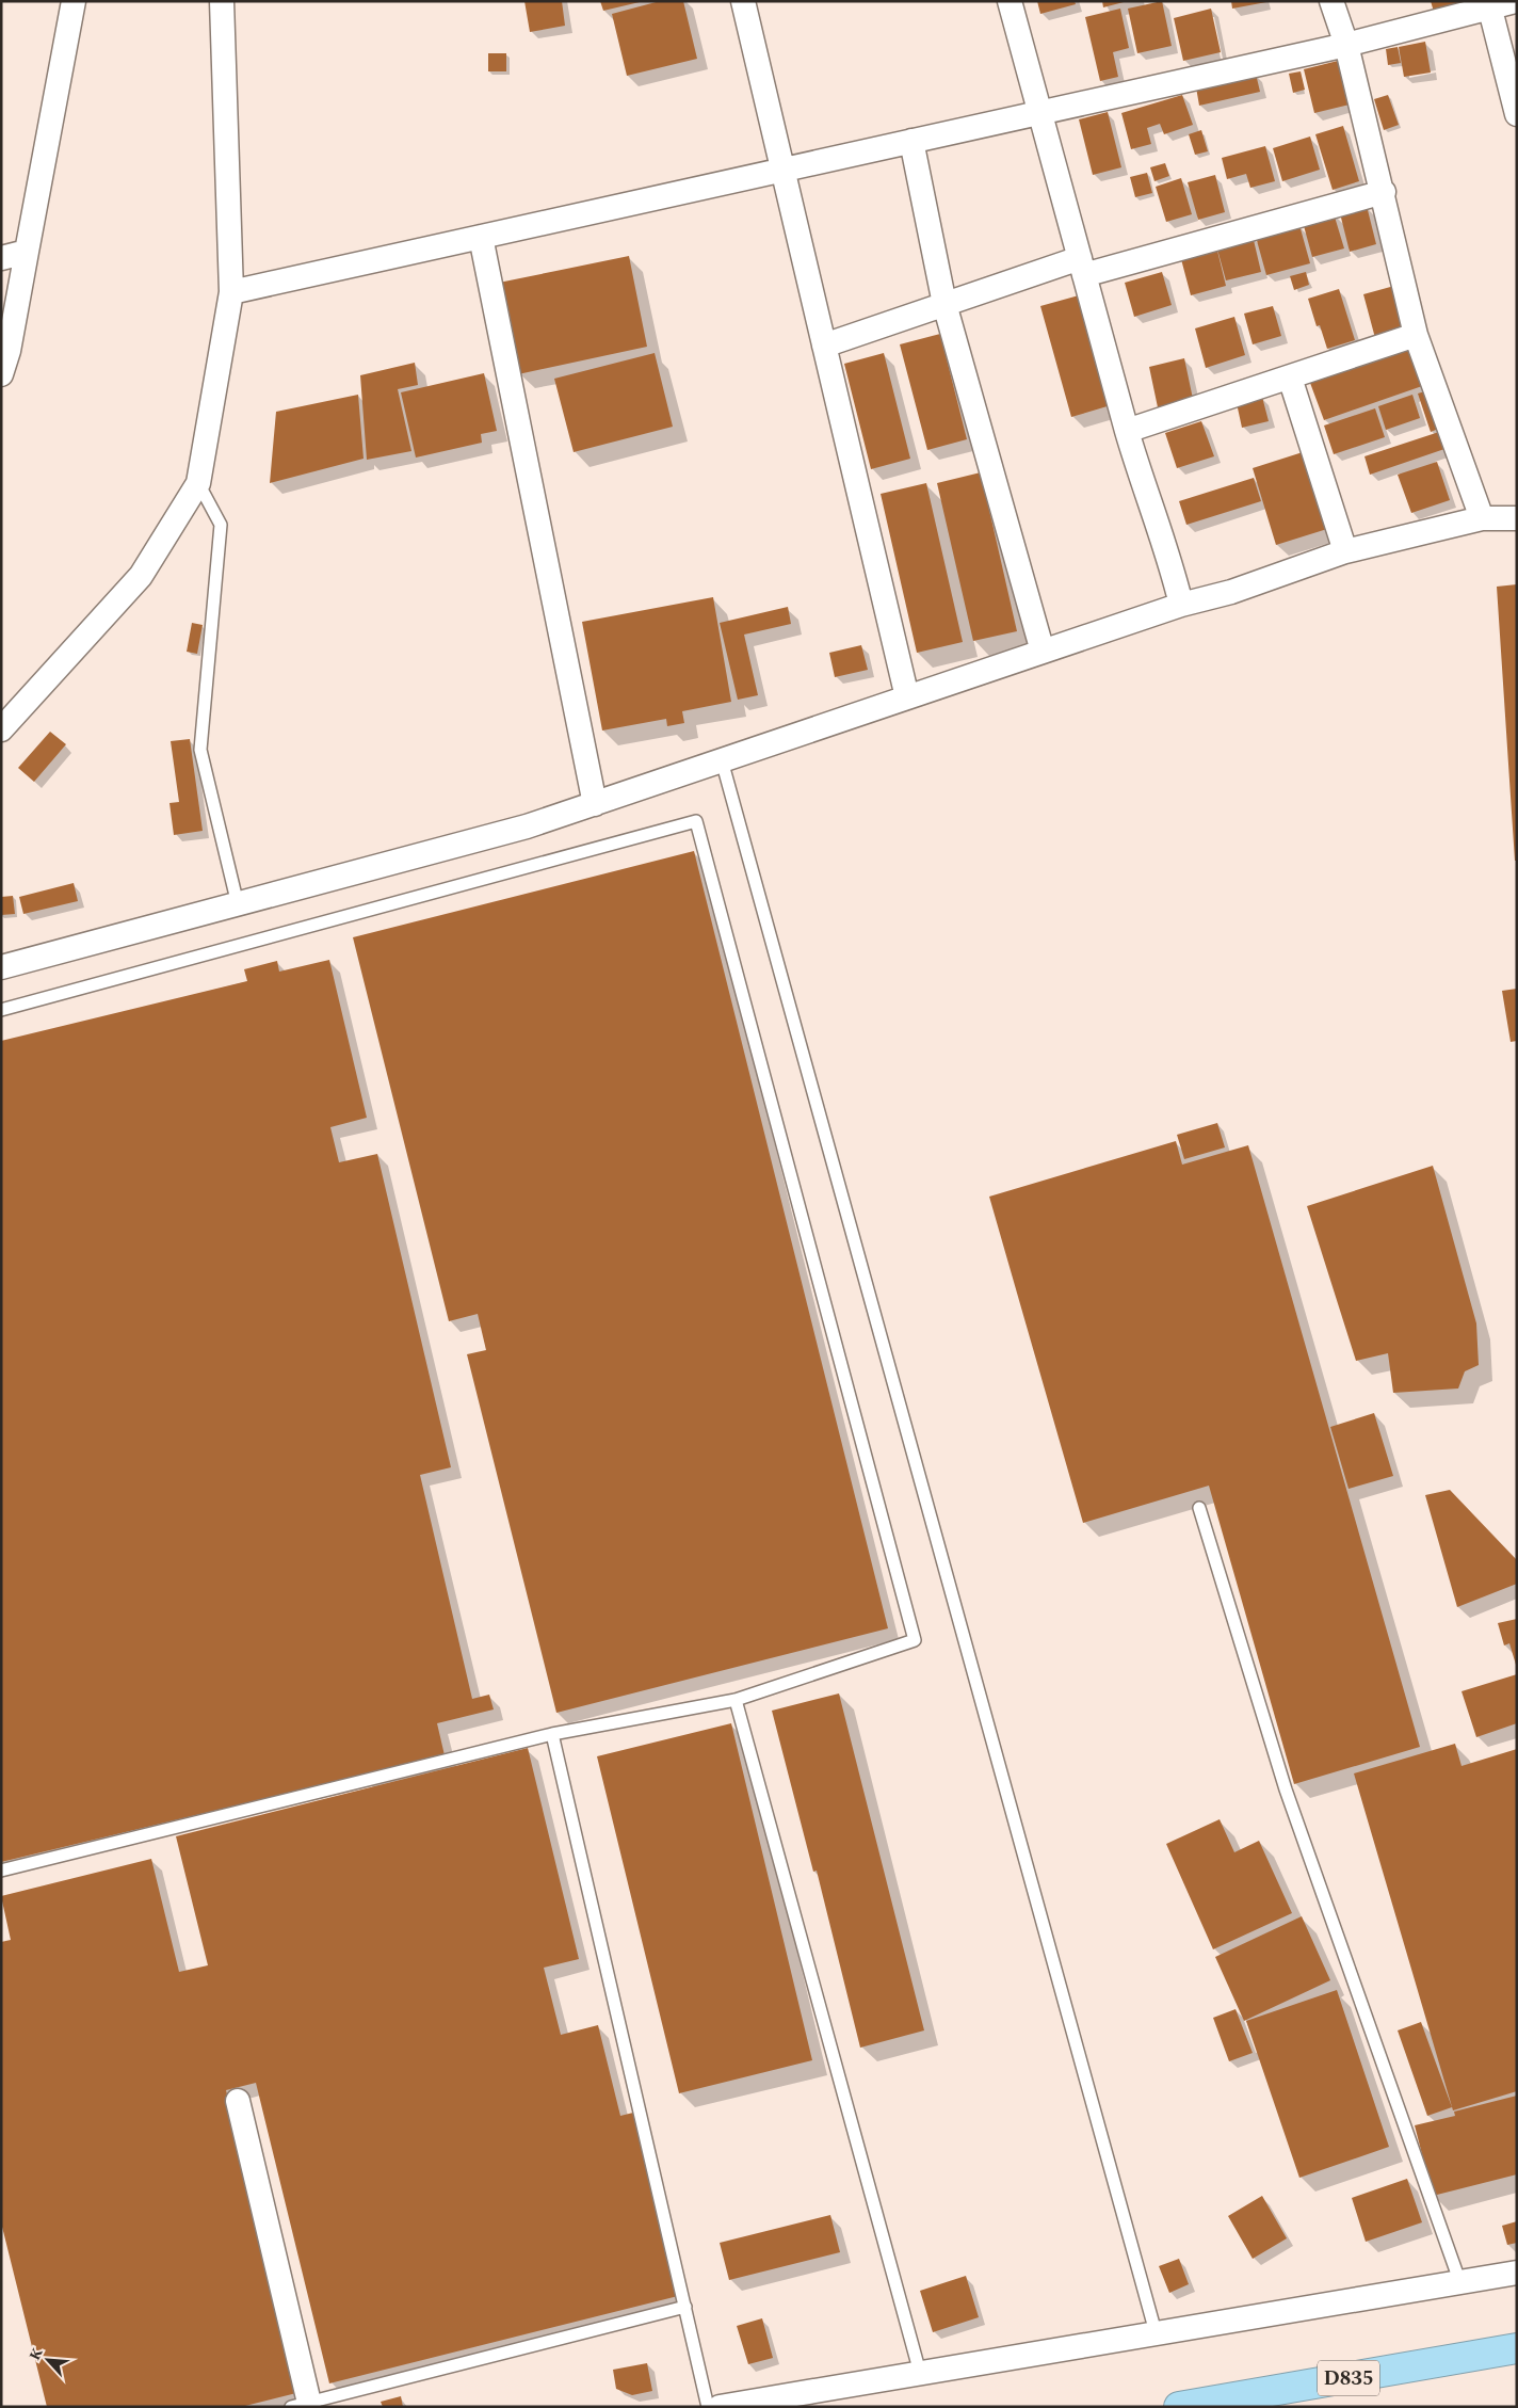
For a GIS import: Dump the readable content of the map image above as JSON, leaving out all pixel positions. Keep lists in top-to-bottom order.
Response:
{
  "streets": {
    "highway": ["D835"]
  },
  "north": "top left"
}
